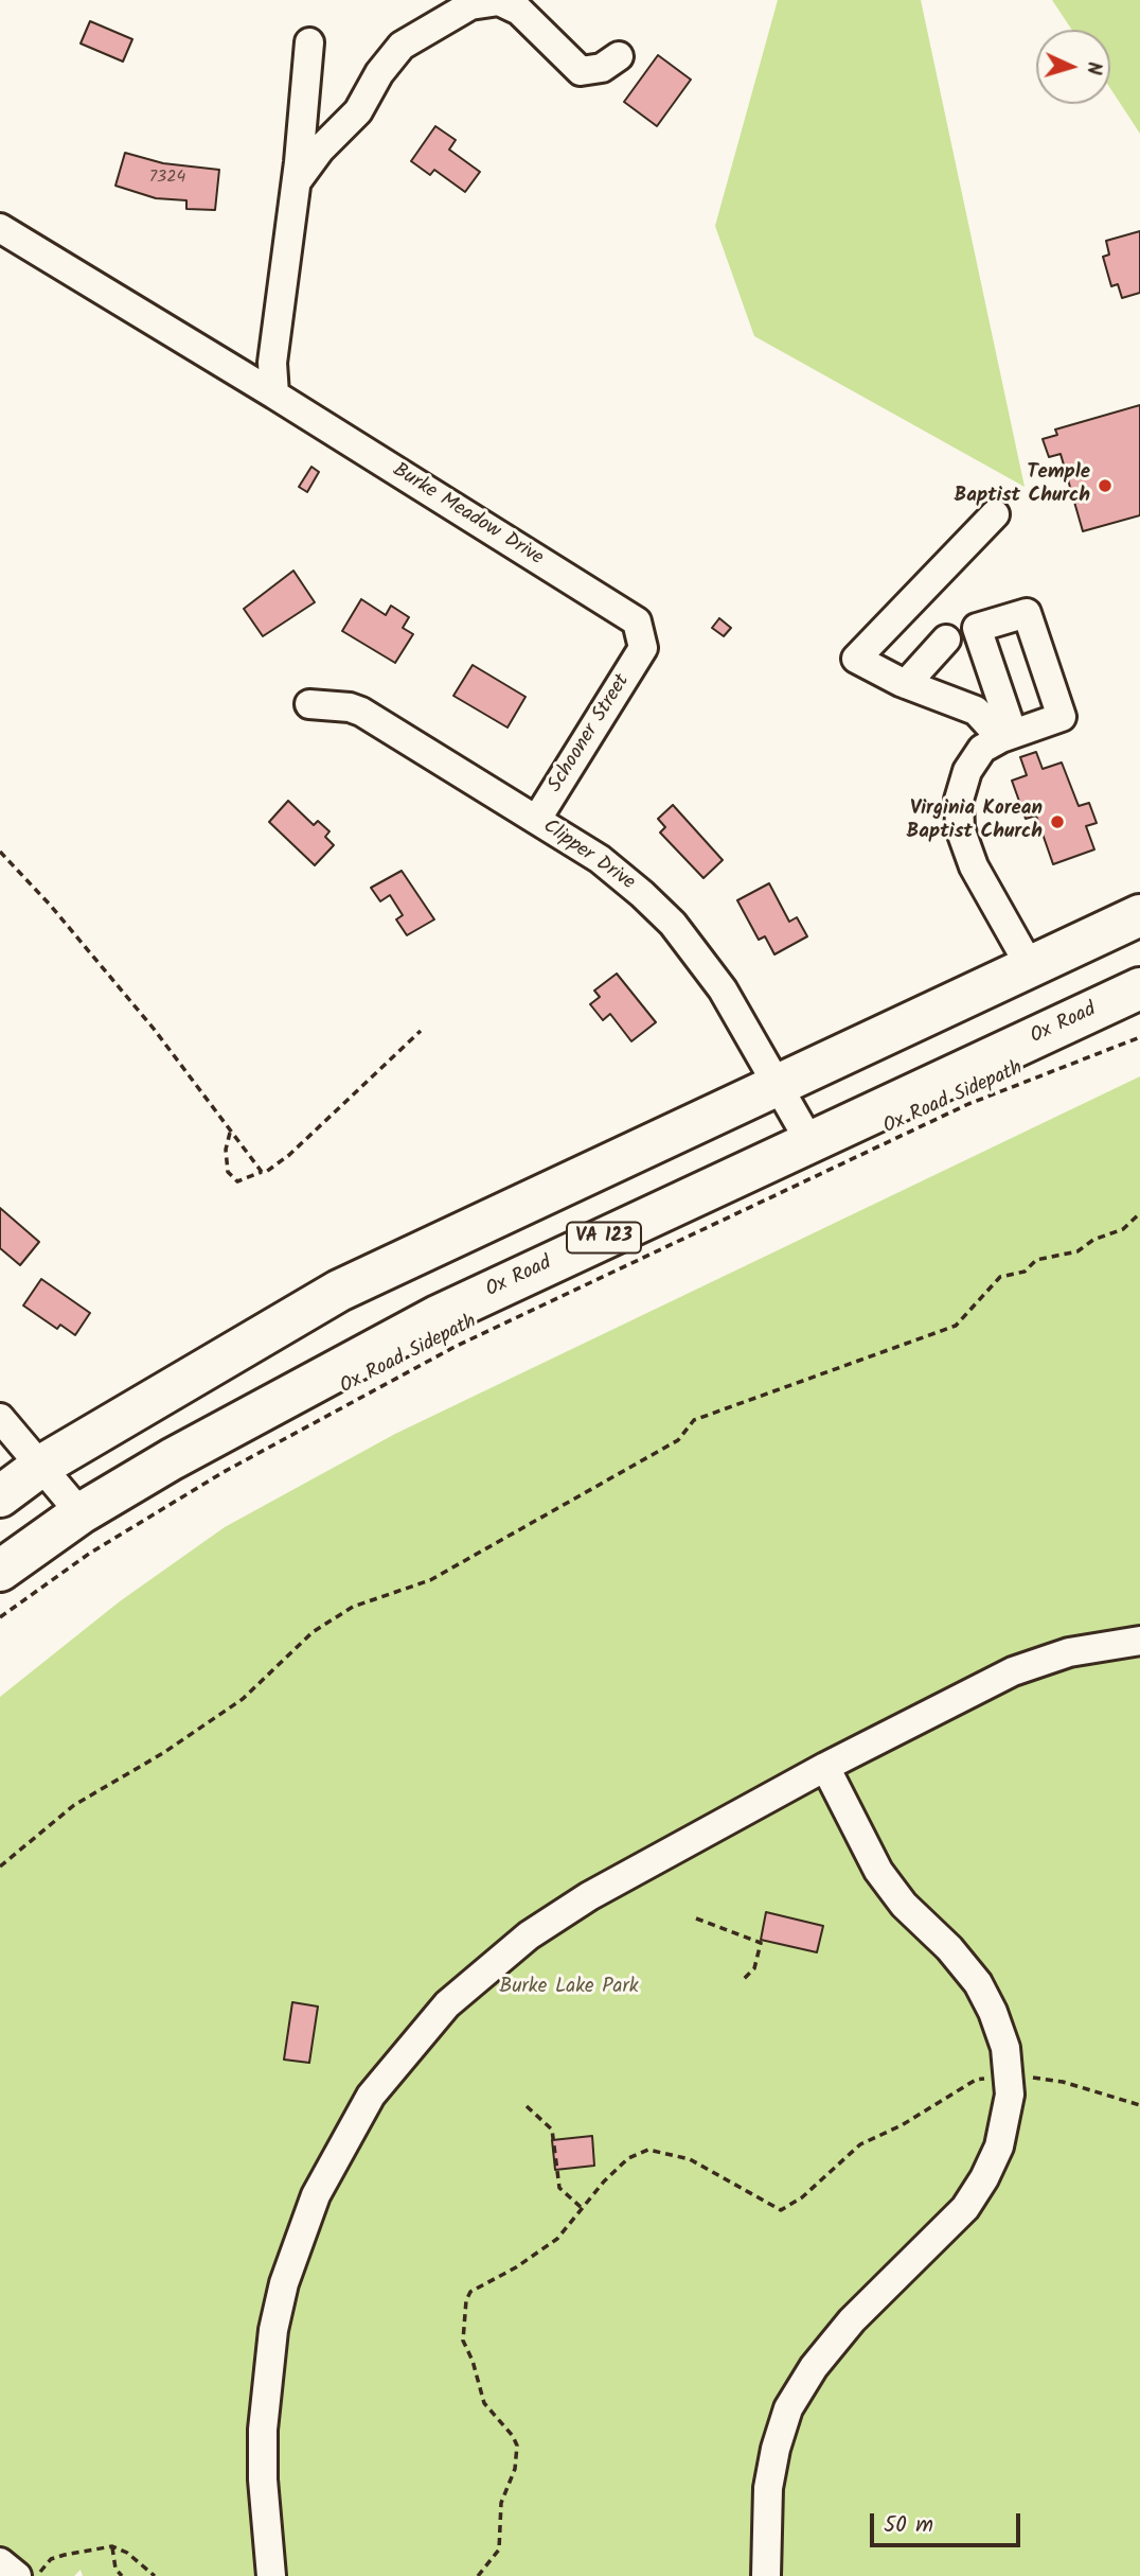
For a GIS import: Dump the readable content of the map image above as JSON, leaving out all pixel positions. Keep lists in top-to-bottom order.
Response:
{
  "streets": {
    "highway": ["Ox Road", "VA 123"],
    "street": ["Burke Meadow Drive", "Schooner Street", "Clipper Drive"],
    "path": ["Ox Road Sidepath"]
  },
  "crossings": [
    ["Burke Meadow Drive", "Schooner Street"],
    ["Schooner Street", "Clipper Drive"],
    ["Clipper Drive", "Ox Road"]
  ],
  "parks": ["Burke Lake Park"],
  "places": ["Temple Baptist Church", "Virginia Korean Baptist Church"],
  "house_numbers": ["7324"],
  "scale_bar": "50 m",
  "north": "right"
}
